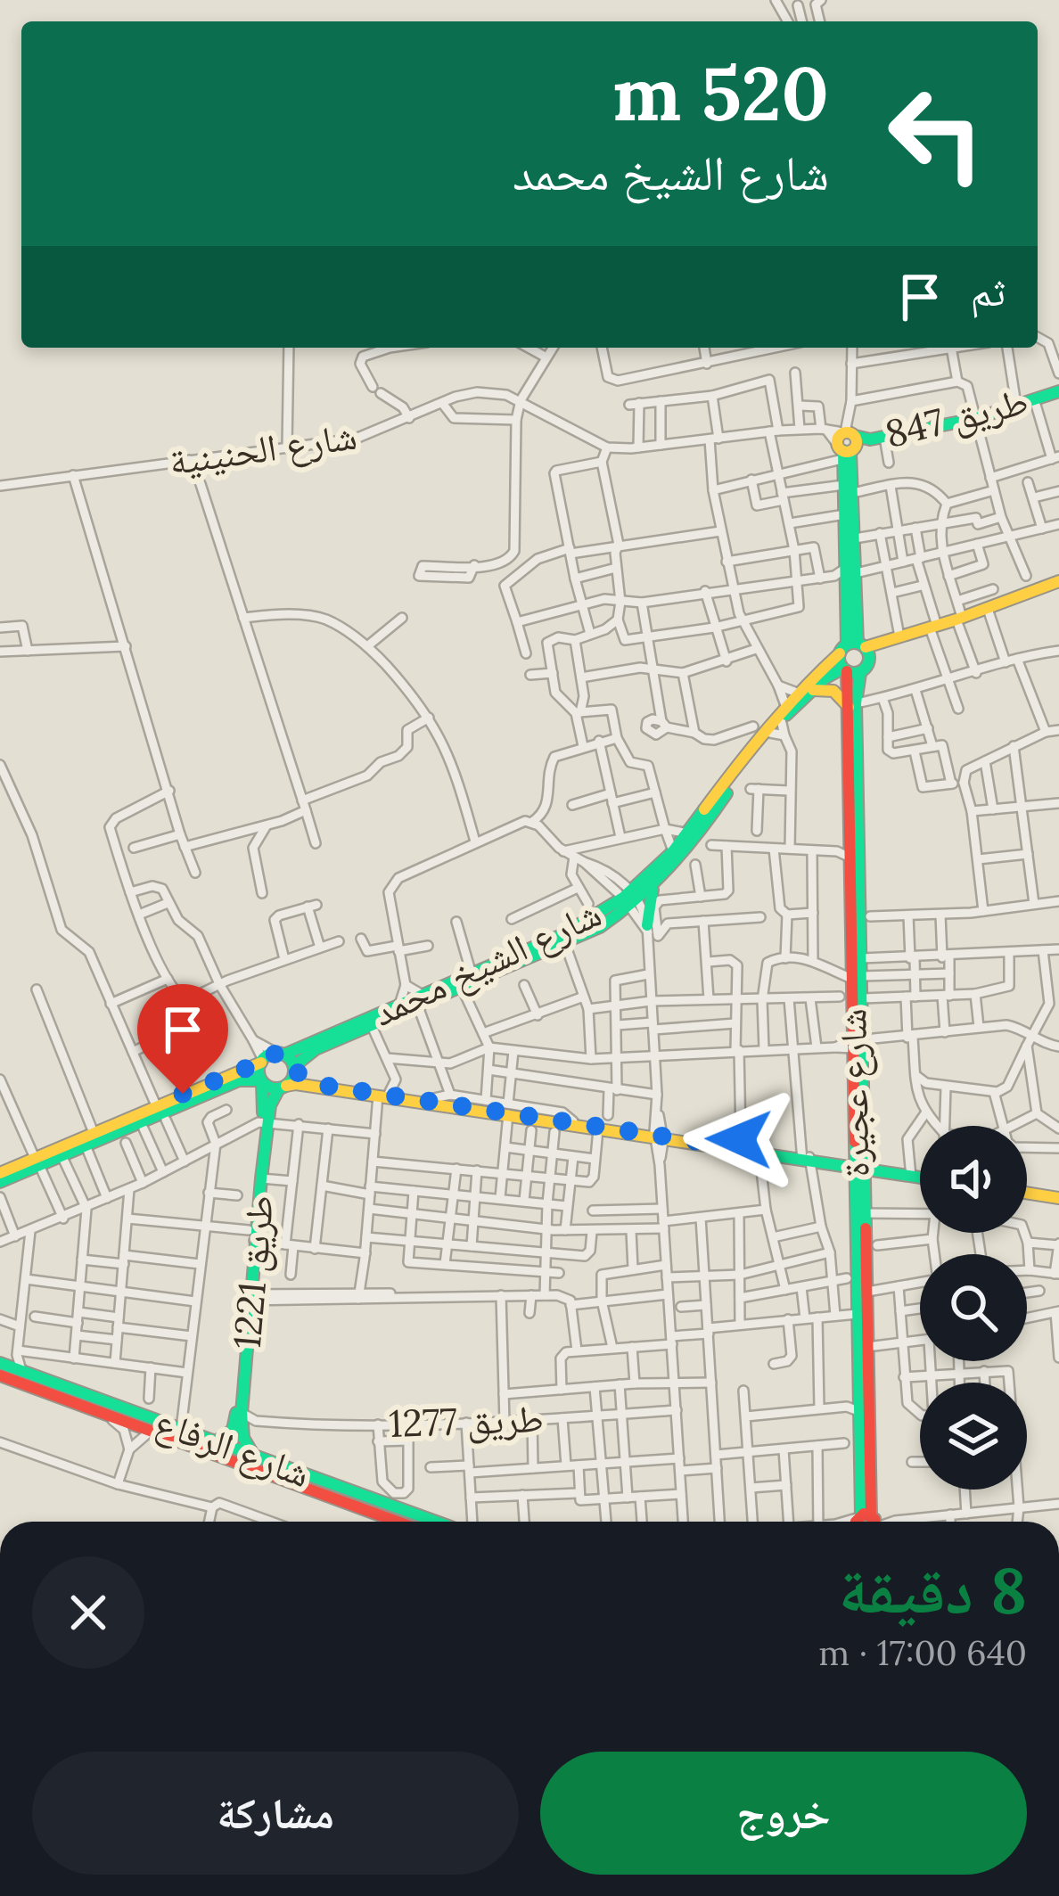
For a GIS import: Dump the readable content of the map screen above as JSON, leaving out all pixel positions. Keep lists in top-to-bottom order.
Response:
{
  "streets": {
    "street": [
      "طريق 847",
      "شارع الحنينية",
      "شارع الشيخ محمد",
      "شارع عجيرة",
      "طريق 1221",
      "طريق 1277",
      "شارع الرفاع"
    ]
  },
  "crossings": [
    ["شارع الشيخ محمد", "شارع عجيرة"],
    ["شارع الشيخ محمد", "طريق 1221"],
    ["طريق 1221", "طريق 1277"],
    ["طريق 1221", "شارع الرفاع"]
  ],
  "page": {
    "turn": ["520 m", "شارع الشيخ محمد"],
    "then": "ثم",
    "heading": ["8 دقيقة", "640 m · 17:00"],
    "buttons": ["خروج", "مشاركة"]
  }
}
